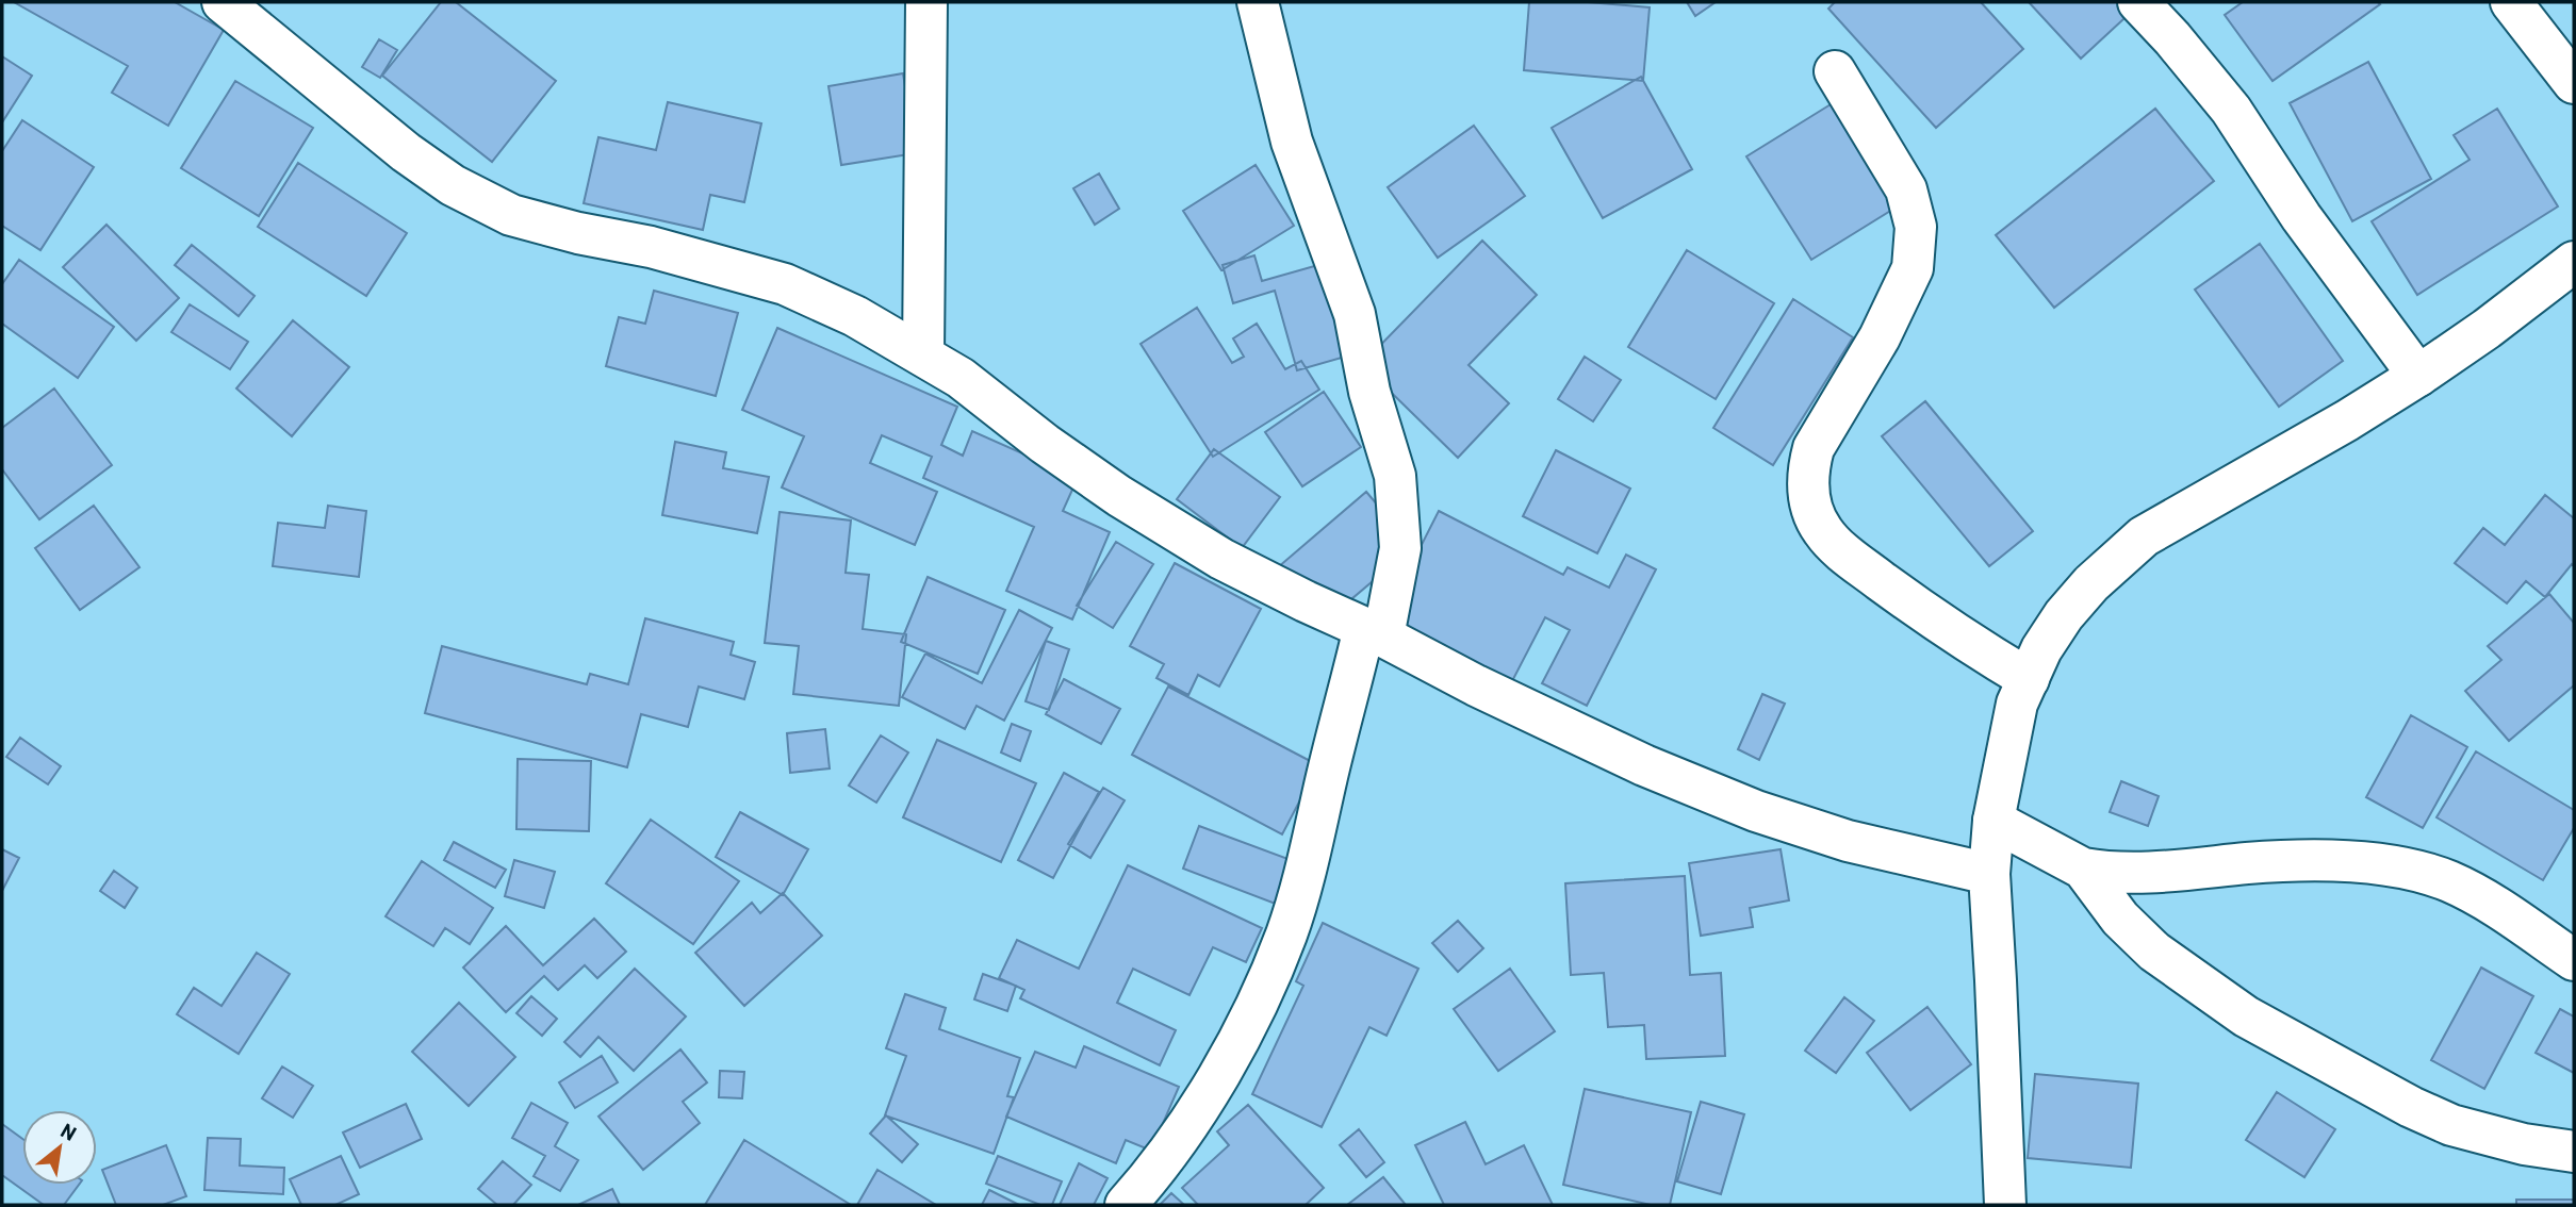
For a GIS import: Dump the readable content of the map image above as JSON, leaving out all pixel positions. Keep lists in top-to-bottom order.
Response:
{
  "north": "top right"
}
